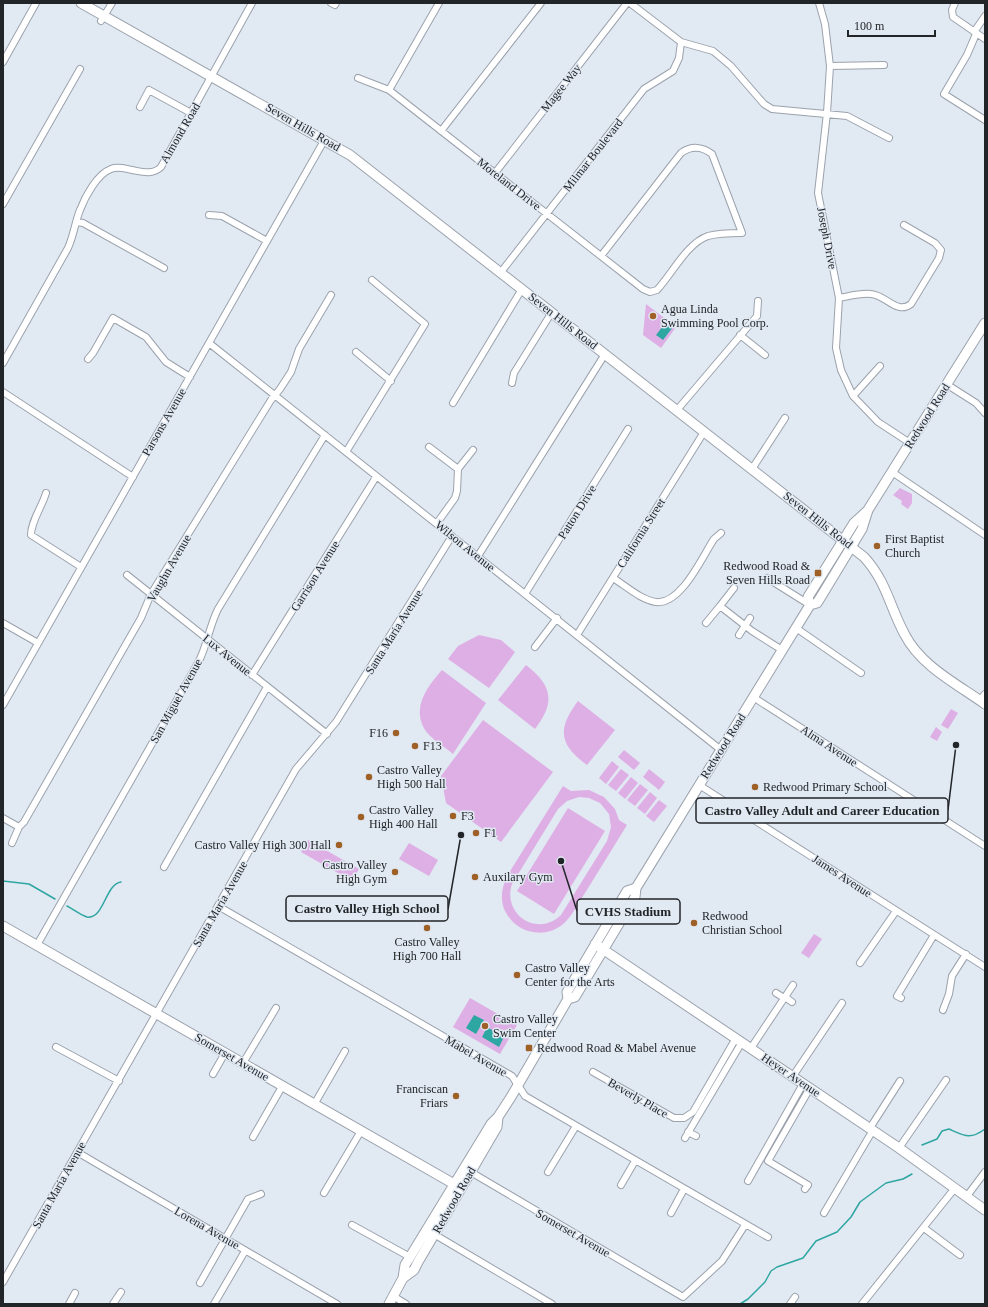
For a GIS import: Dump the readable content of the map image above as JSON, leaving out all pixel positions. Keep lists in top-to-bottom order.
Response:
{
  "streets": {
    "street": [
      "Magee Way",
      "Seven Hills Road",
      "Almond Road",
      "Milmar Boulevard",
      "Moreland Drive",
      "Joseph Drive",
      "Redwood Road",
      "Parsons Avenue",
      "Patton Drive",
      "California Street",
      "Wilson Avenue",
      "Vaughn Avenue",
      "Garrison Avenue",
      "Santa Maria Avenue",
      "Lux Avenue",
      "San Miguel Avenue",
      "Alma Avenue",
      "James Avenue",
      "Mabel Avenue",
      "Somerset Avenue",
      "Heyer Avenue",
      "Beverly Place",
      "Lorena Avenue"
    ]
  },
  "crossings": [
    ["Magee Way", "Moreland Drive"],
    ["Seven Hills Road", "Almond Road"],
    ["Seven Hills Road", "Milmar Boulevard"],
    ["Seven Hills Road", "Redwood Road"],
    ["Seven Hills Road", "Parsons Avenue"],
    ["Seven Hills Road", "California Street"],
    ["Milmar Boulevard", "Moreland Drive"],
    ["Joseph Drive", "Redwood Road"],
    ["Redwood Road", "Wilson Avenue"],
    ["Redwood Road", "Alma Avenue"],
    ["Redwood Road", "James Avenue"],
    ["Redwood Road", "Mabel Avenue"],
    ["Redwood Road", "Somerset Avenue"],
    ["Redwood Road", "Heyer Avenue"],
    ["Parsons Avenue", "Wilson Avenue"],
    ["Patton Drive", "Wilson Avenue"],
    ["California Street", "Wilson Avenue"],
    ["Wilson Avenue", "Vaughn Avenue"],
    ["Wilson Avenue", "Garrison Avenue"],
    ["Wilson Avenue", "Santa Maria Avenue"],
    ["Wilson Avenue", "San Miguel Avenue"],
    ["Vaughn Avenue", "Lux Avenue"],
    ["Garrison Avenue", "Lux Avenue"],
    ["Santa Maria Avenue", "Lux Avenue"],
    ["Santa Maria Avenue", "Mabel Avenue"],
    ["Santa Maria Avenue", "Somerset Avenue"],
    ["Santa Maria Avenue", "Lorena Avenue"],
    ["Lux Avenue", "San Miguel Avenue"],
    ["San Miguel Avenue", "Somerset Avenue"],
    ["Mabel Avenue", "Somerset Avenue"],
    ["Heyer Avenue", "Beverly Place"]
  ],
  "places": {
    "other": [
      "Agua Linda Swimming Pool Corp.",
      "First Baptist Church",
      "F16",
      "Castro Valley Adult and Career Education",
      "F13",
      "Castro Valley High 500 Hall",
      "Redwood Primary School",
      "F3",
      "Castro Valley High 400 Hall",
      "F1",
      "Castro Valley High School",
      "Castro Valley High 300 Hall",
      "CVHS Stadium",
      "Castro Valley High Gym",
      "Auxilary Gym",
      "Redwood Christian School",
      "Castro Valley High 700 Hall",
      "Castro Valley Center for the Arts",
      "Castro Valley Swim Center",
      "Franciscan Friars"
    ],
    "transit": ["Redwood Road & Seven Hills Road", "Redwood Road & Mabel Avenue"]
  },
  "scale_bar": "100 m"
}
